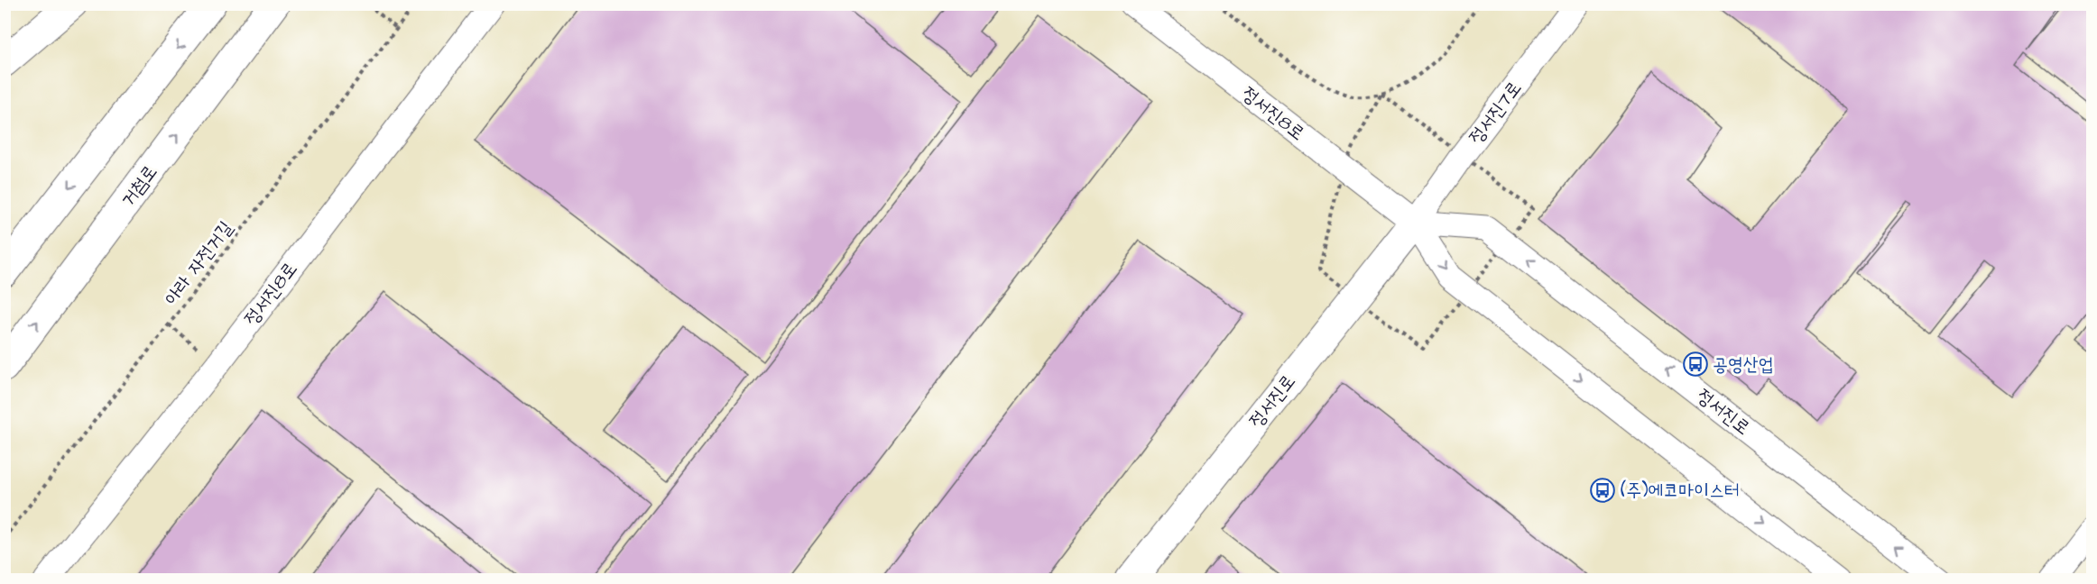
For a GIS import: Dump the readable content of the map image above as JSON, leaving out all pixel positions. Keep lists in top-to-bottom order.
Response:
{
  "streets": {
    "main road": ["거첨로", "정서진로"],
    "street": ["정서진7로", "정서진8로"],
    "path": ["아라 자전거길"]
  },
  "crossings": [
    ["정서진7로", "정서진8로"],
    ["정서진7로", "정서진로"],
    ["정서진8로", "정서진로"]
  ],
  "one_way": ["정서진로"],
  "places": {
    "bus stop": ["공영산업", "(주)에코마이스터"]
  }
}
